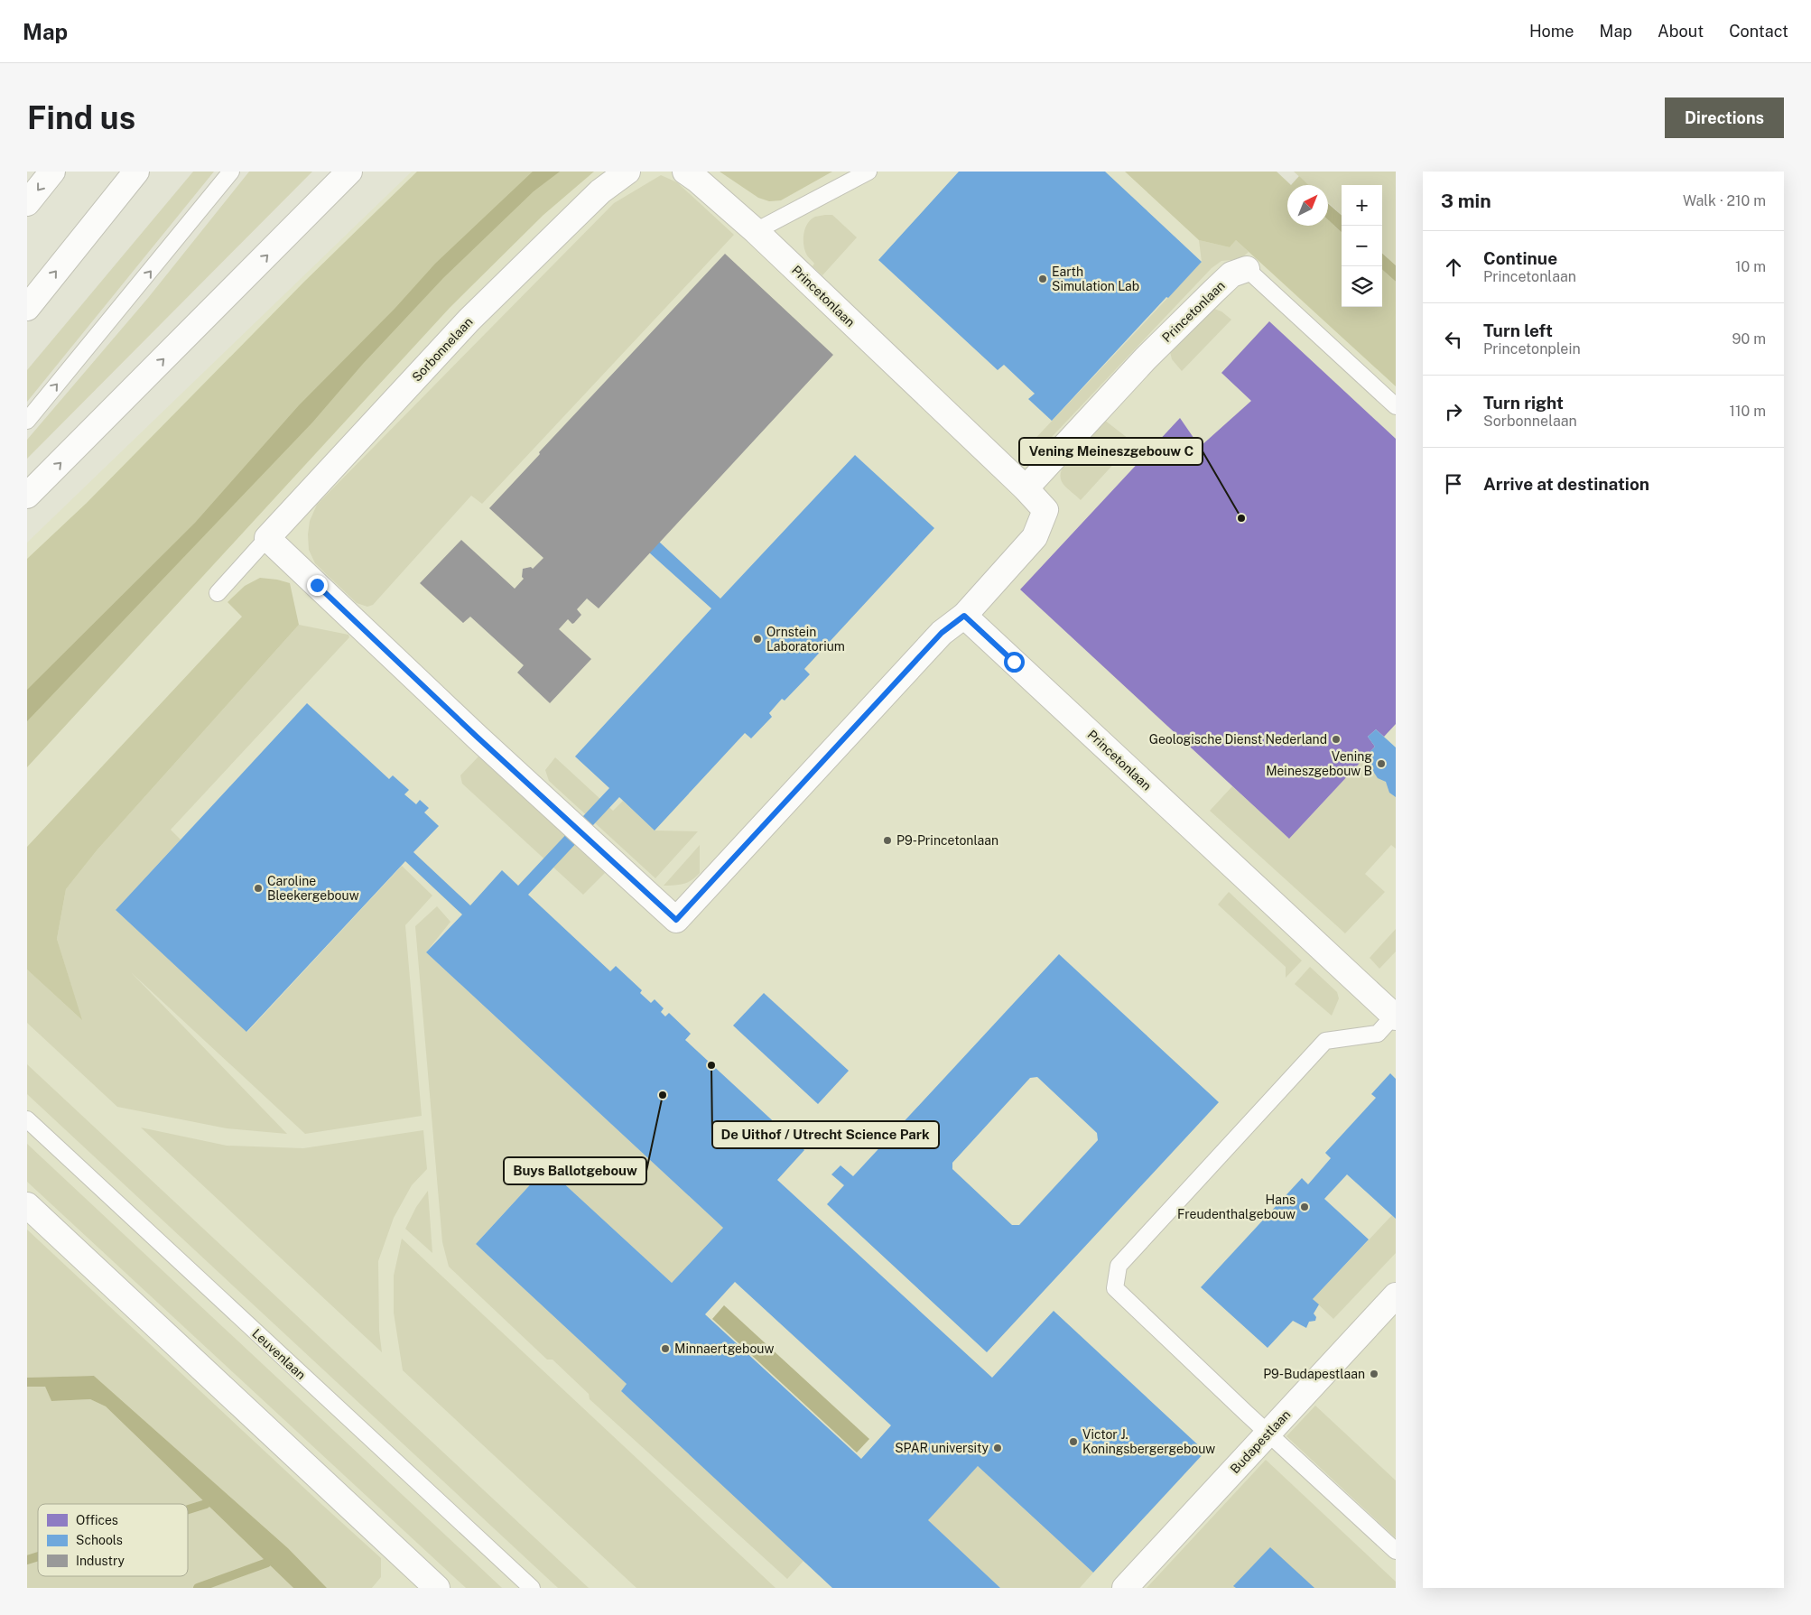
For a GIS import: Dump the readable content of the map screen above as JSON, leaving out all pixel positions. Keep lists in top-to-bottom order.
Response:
{
  "streets": {
    "main road": ["Princetonlaan", "Sorbonnelaan", "Budapestlaan"],
    "lane": ["Leuvenlaan"]
  },
  "places": [
    "Earth Simulation Lab",
    "Vening Meineszgebouw C",
    "Ornstein Laboratorium",
    "Geologische Dienst Nederland",
    "Vening Meineszgebouw B",
    "P9-Princetonlaan",
    "Caroline Bleekergebouw",
    "De Uithof / Utrecht Science Park",
    "Buys Ballotgebouw",
    "Hans Freudenthalgebouw",
    "Minnaertgebouw",
    "P9-Budapestlaan",
    "Victor J. Koningsbergergebouw",
    "SPAR university"
  ],
  "legend": ["Offices", "Schools", "Industry"],
  "north": "top right",
  "page": {
    "header": "Map",
    "nav": [
      "Home",
      "Map",
      "About",
      "Contact"
    ],
    "buttons": "Directions",
    "title": "Find us",
    "heading": ["3 min", "Walk · 210 m"],
    "map_buttons": ["+", "−"],
    "list": [
      ["Continue", "Princetonlaan", "10 m"],
      ["Turn left", "Princetonplein", "90 m"],
      ["Turn right", "Sorbonnelaan", "110 m"],
      "Arrive at destination"
    ]
  }
}
